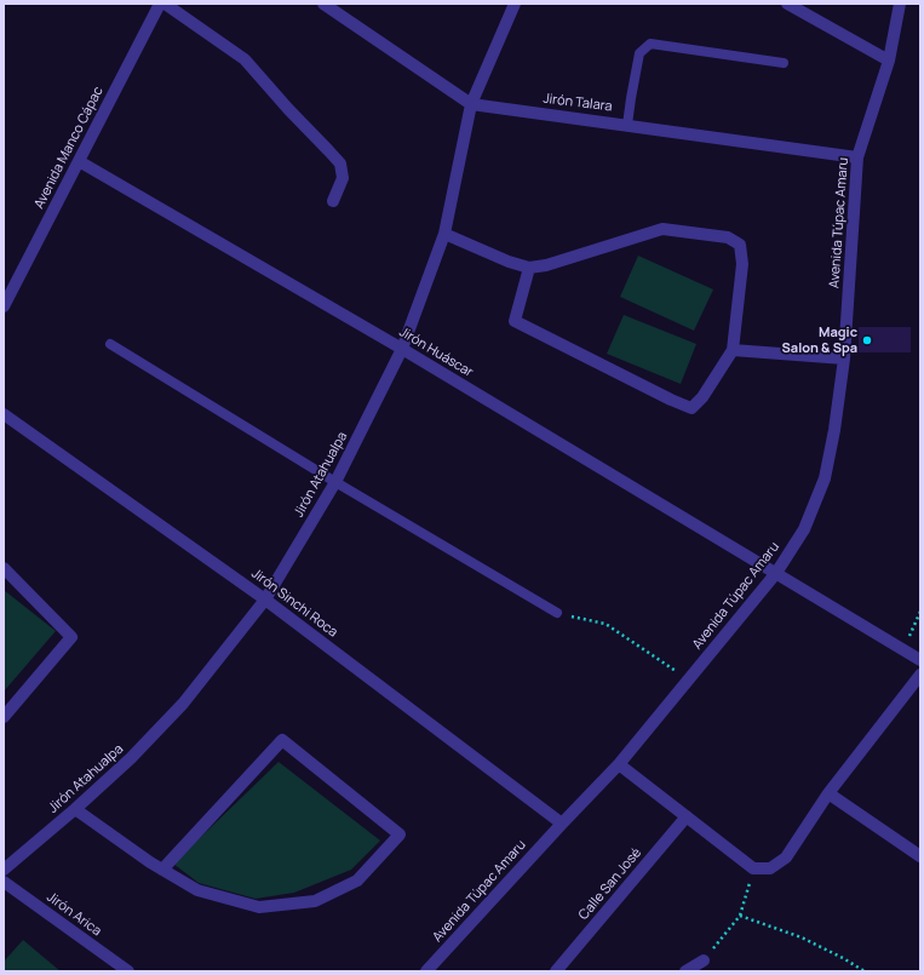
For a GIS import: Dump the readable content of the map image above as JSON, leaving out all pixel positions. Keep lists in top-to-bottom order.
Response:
{
  "streets": {
    "street": [
      "Jirón Talara",
      "Avenida Manco Cápac",
      "Avenida Túpac Amaru",
      "Jirón Huáscar",
      "Jirón Atahualpa",
      "Jirón Sinchi Roca",
      "Calle San José",
      "Jirón Arica"
    ]
  },
  "crossings": [
    ["Jirón Talara", "Avenida Túpac Amaru"],
    ["Jirón Talara", "Jirón Atahualpa"],
    ["Avenida Manco Cápac", "Jirón Huáscar"],
    ["Avenida Túpac Amaru", "Jirón Huáscar"],
    ["Avenida Túpac Amaru", "Jirón Sinchi Roca"],
    ["Jirón Huáscar", "Jirón Atahualpa"],
    ["Jirón Atahualpa", "Jirón Sinchi Roca"]
  ],
  "places": ["Magic Salon & Spa"]
}
